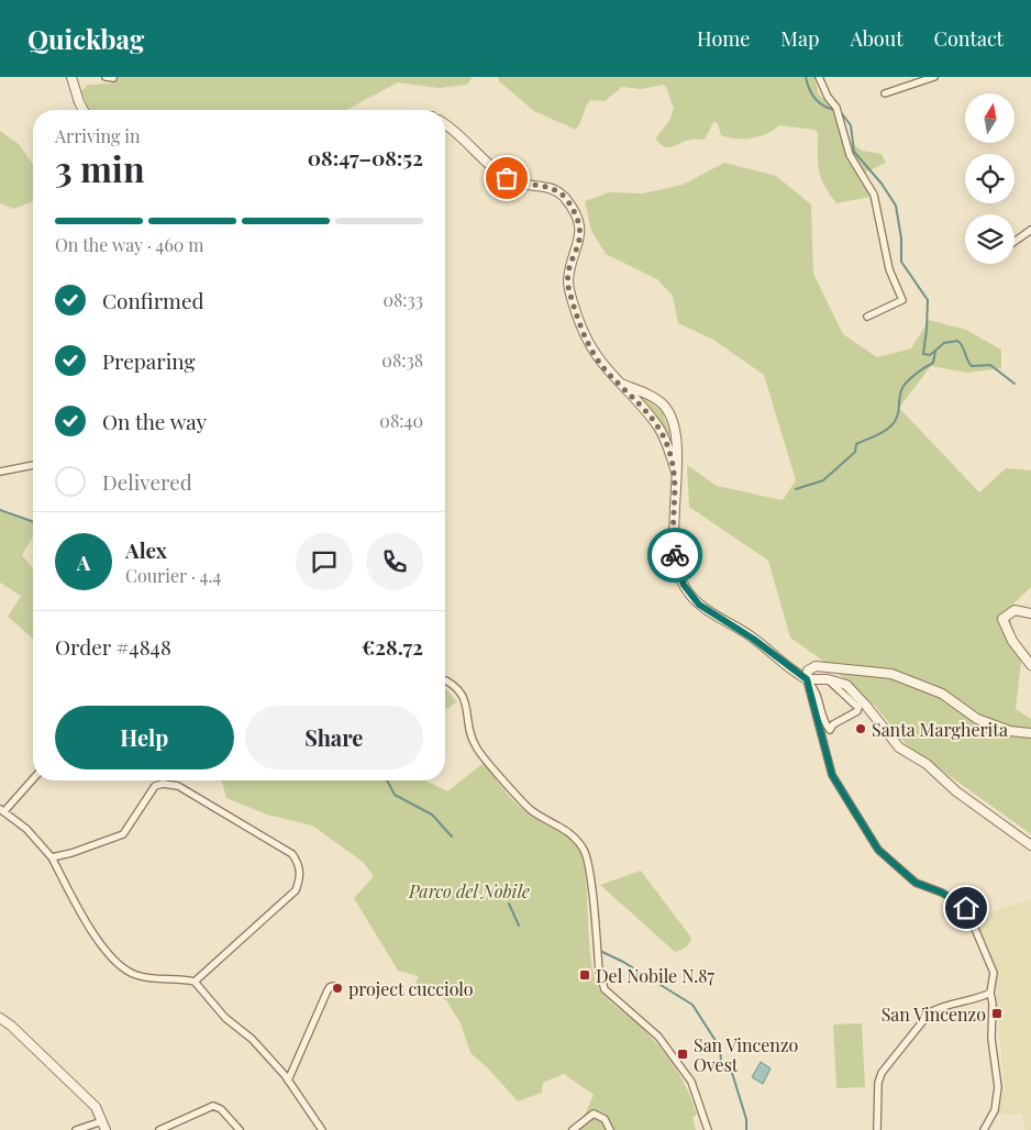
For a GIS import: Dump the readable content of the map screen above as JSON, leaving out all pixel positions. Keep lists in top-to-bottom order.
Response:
{
  "parks": ["Parco del Nobile"],
  "places": {
    "other": ["Santa Margherita", "project cucciolo"],
    "transit": ["Del Nobile N.87", "San Vincenzo", "San Vincenzo Ovest"]
  },
  "north": "top",
  "page": {
    "header": "Quickbag",
    "nav": [
      "Home",
      "Map",
      "About",
      "Contact"
    ],
    "heading": ["3 min", "Arriving in", "08:47–08:52"],
    "panel": [
      "Alex",
      "Courier · 4.4",
      "Order #4848",
      "€28.72"
    ],
    "bar": "On the way · 460 m",
    "list": [
      ["Confirmed", "08:33"],
      ["Preparing", "08:38"],
      ["On the way", "08:40"],
      "Delivered"
    ],
    "round": "A",
    "buttons": ["Help", "Share"]
  }
}
